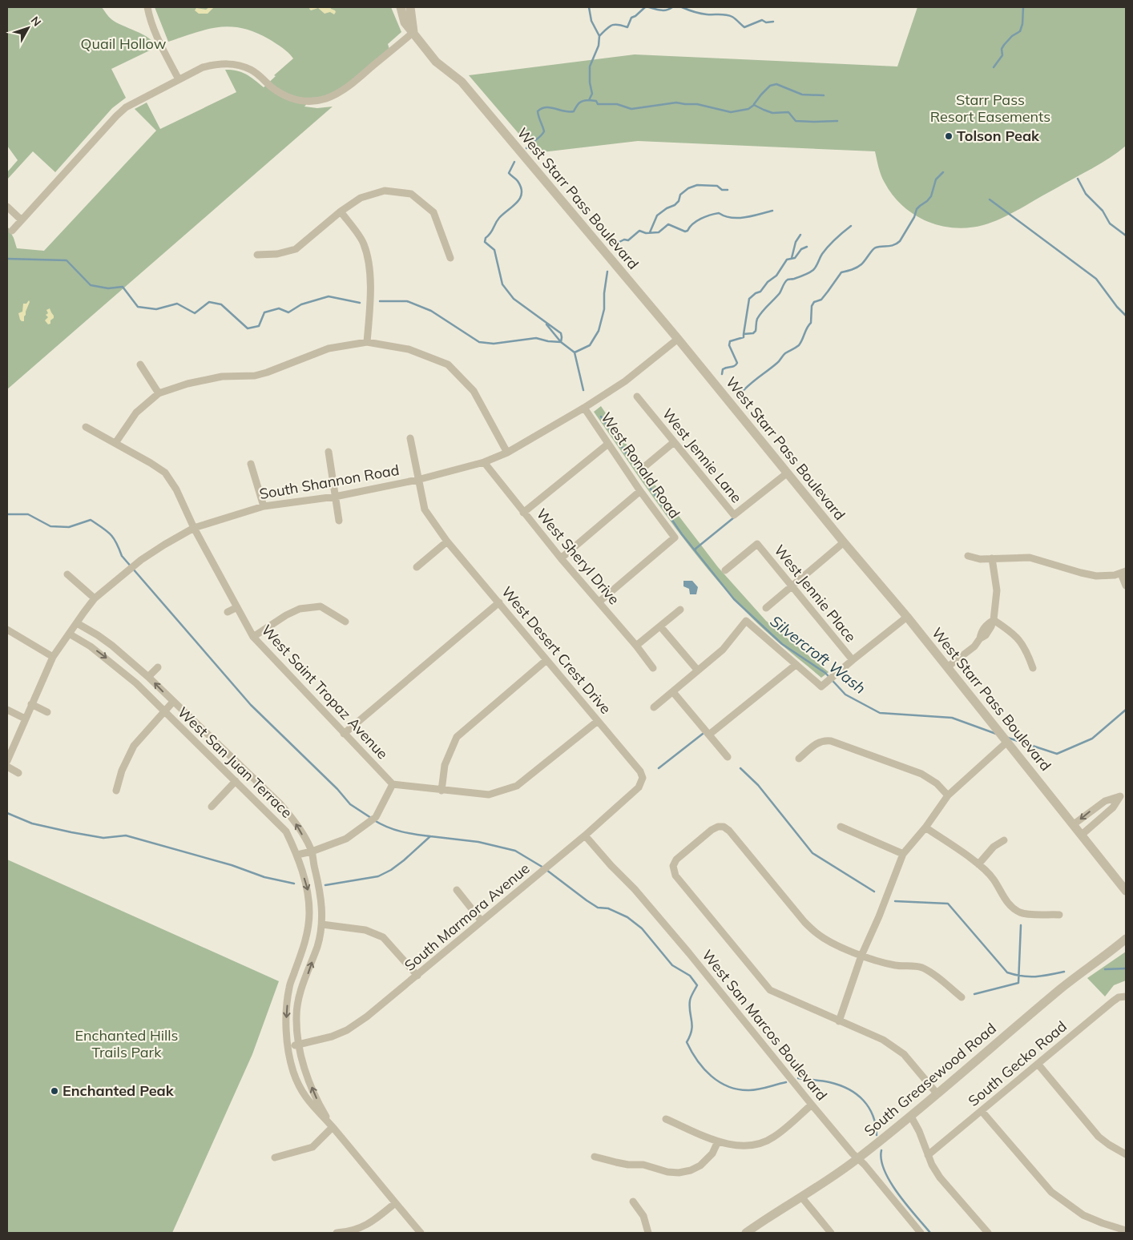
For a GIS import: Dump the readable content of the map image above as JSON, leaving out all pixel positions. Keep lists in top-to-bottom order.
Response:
{
  "streets": {
    "street": [
      "West Starr Pass Boulevard",
      "West Jennie Lane",
      "West Ronald Road",
      "South Shannon Road",
      "West Sheryl Drive",
      "West Jennie Place",
      "West Desert Crest Drive",
      "West Saint Tropaz Avenue",
      "West San Juan Terrace",
      "South Marmora Avenue",
      "West San Marcos Boulevard",
      "South Gecko Road",
      "South Greasewood Road"
    ]
  },
  "crossings": [
    ["West Starr Pass Boulevard", "West Jennie Lane"],
    ["West Starr Pass Boulevard", "South Shannon Road"],
    ["West Ronald Road", "South Shannon Road"],
    ["West Ronald Road", "West Sheryl Drive"],
    ["South Shannon Road", "West Sheryl Drive"],
    ["South Shannon Road", "West Desert Crest Drive"],
    ["South Shannon Road", "West Saint Tropaz Avenue"],
    ["South Shannon Road", "West San Juan Terrace"],
    ["West Desert Crest Drive", "South Marmora Avenue"],
    ["West San Juan Terrace", "South Marmora Avenue"],
    ["South Marmora Avenue", "West San Marcos Boulevard"],
    ["West San Marcos Boulevard", "South Greasewood Road"]
  ],
  "water": ["Silvercroft Wash"],
  "parks": ["Quail Hollow", "Starr Pass Resort Easements", "Enchanted Hills Trails Park"],
  "places": ["Tolson Peak", "Enchanted Peak"],
  "north": "top right"
}
